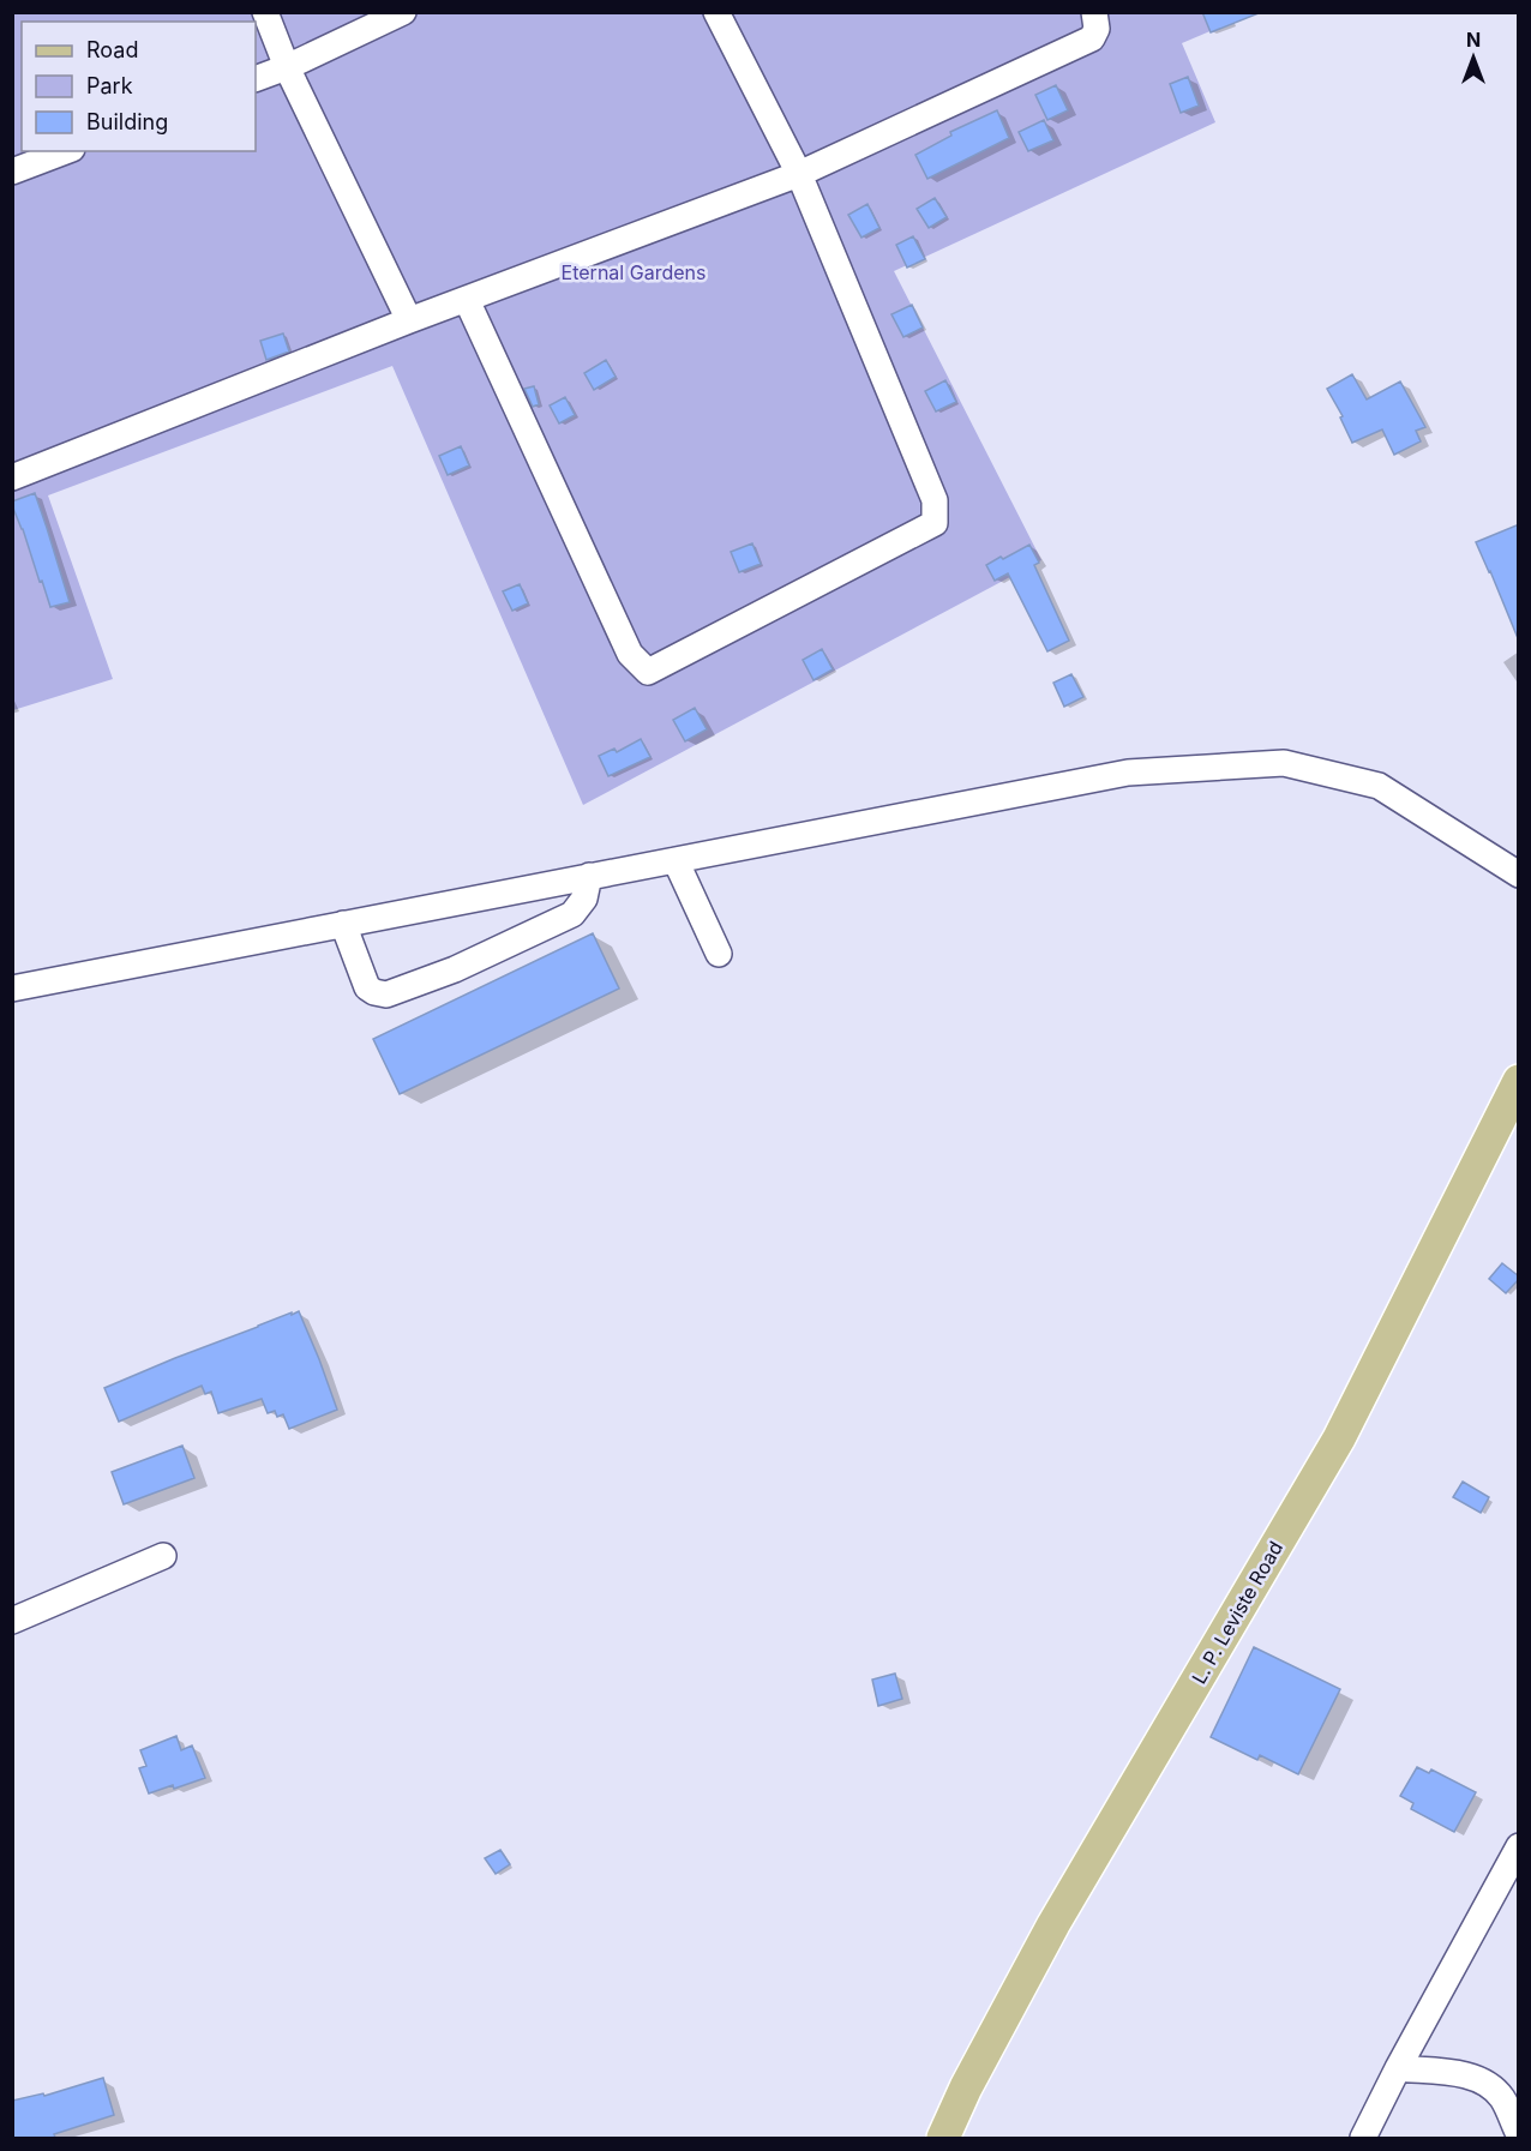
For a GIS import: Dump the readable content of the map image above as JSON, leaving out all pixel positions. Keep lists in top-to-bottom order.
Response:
{
  "streets": {
    "main road": ["L. P. Leviste Road"]
  },
  "parks": ["Eternal Gardens"],
  "legend": ["Road", "Park", "Building"],
  "north": "top"
}
